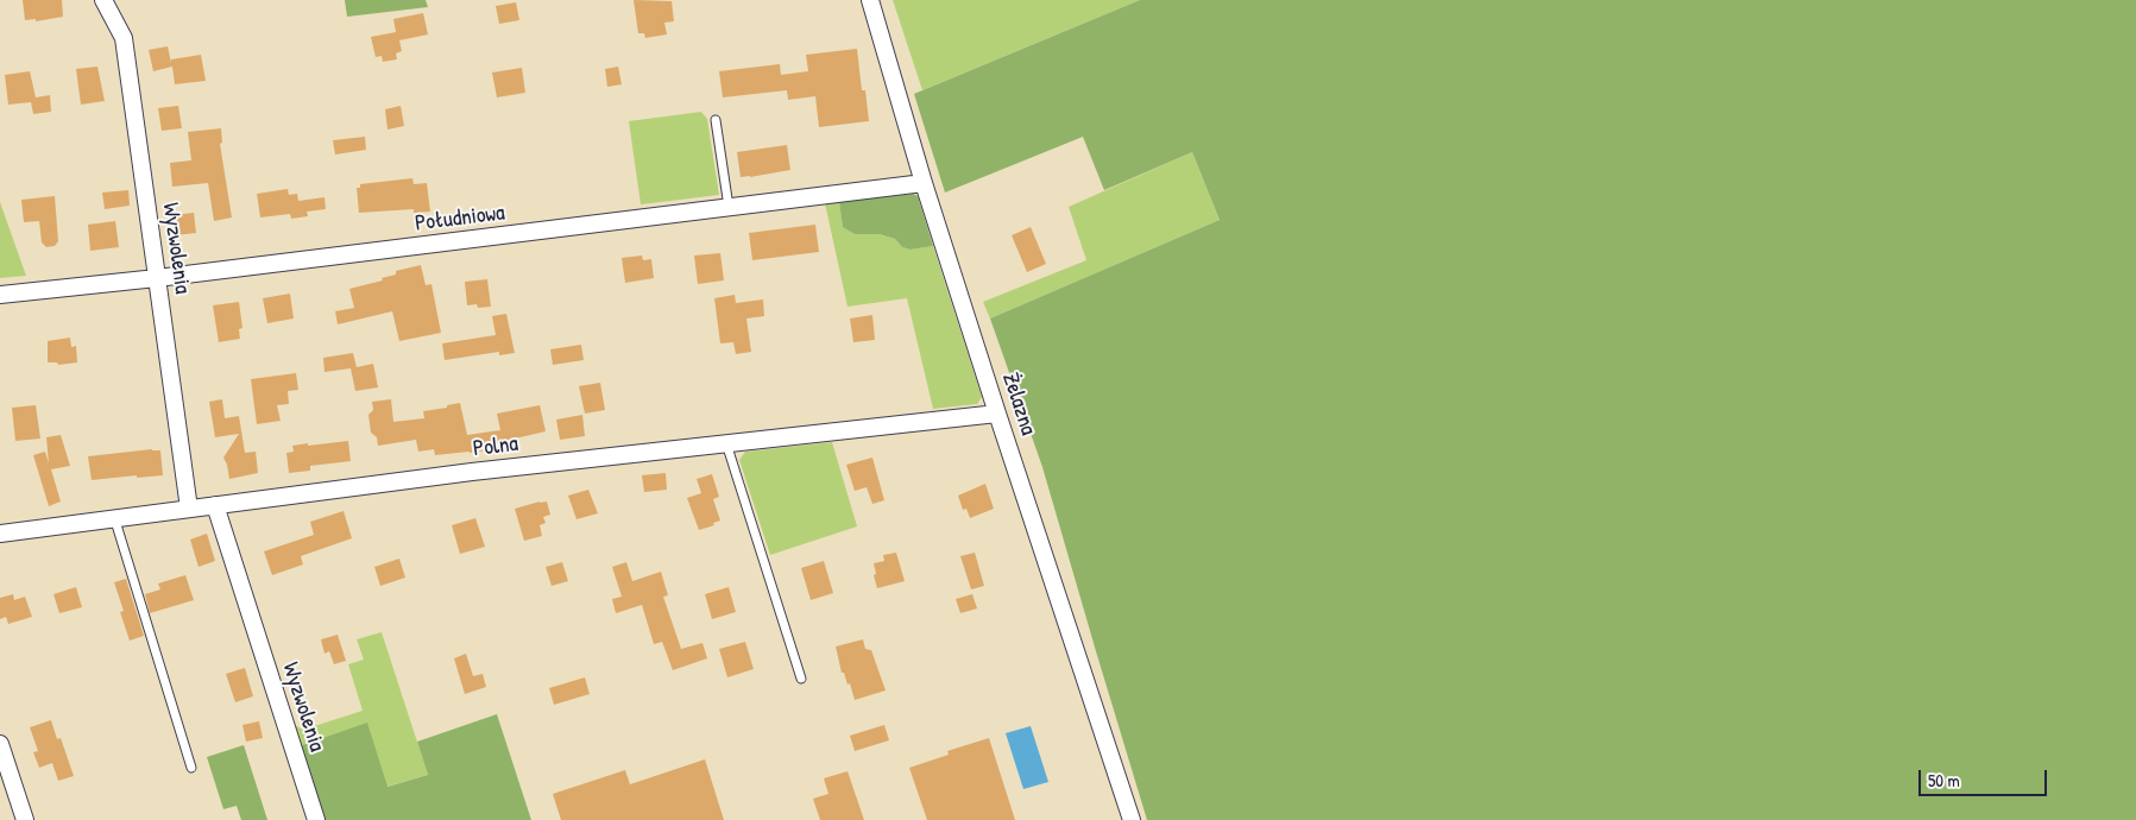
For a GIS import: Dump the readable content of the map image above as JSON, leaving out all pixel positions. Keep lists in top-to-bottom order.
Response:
{
  "streets": {
    "street": [
      "Południowa",
      "Wyzwolenia",
      "Żelazna",
      "Polna"
    ]
  },
  "crossings": [
    ["Południowa", "Wyzwolenia"],
    ["Południowa", "Żelazna"],
    ["Wyzwolenia", "Polna"],
    ["Żelazna", "Polna"]
  ],
  "scale_bar": "50 m"
}
